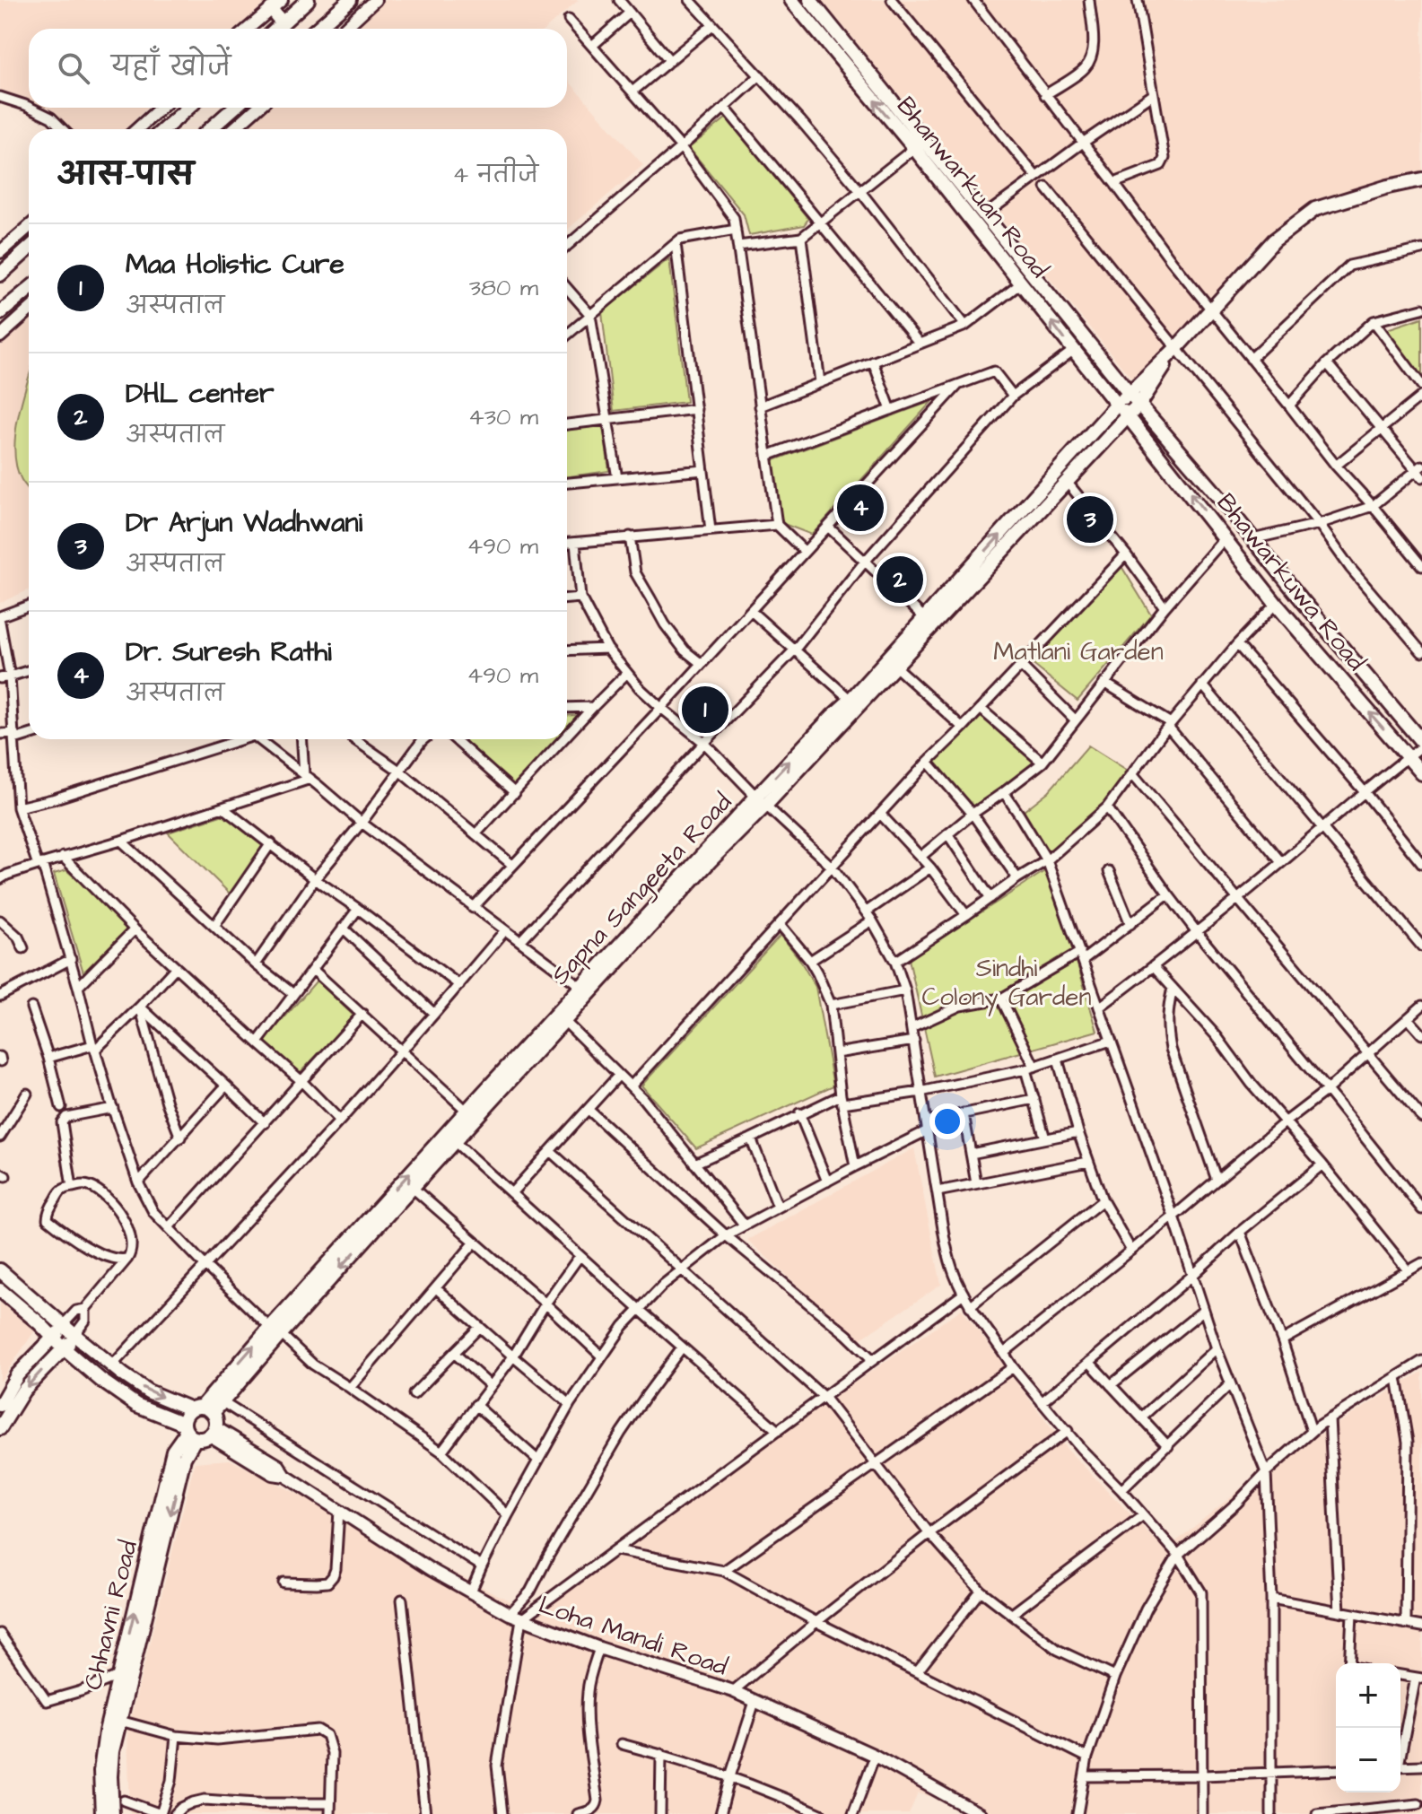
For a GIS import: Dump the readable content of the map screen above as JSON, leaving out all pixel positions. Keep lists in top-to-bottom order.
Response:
{
  "streets": {
    "main road": [
      "Bhanwarkuan Road",
      "Bhawarkuwa Road",
      "Sapna Sangeeta Road",
      "Chhavni Road"
    ],
    "street": ["Loha Mandi Road"]
  },
  "crossings": [
    ["Bhanwarkuan Road", "Bhawarkuwa Road"],
    ["Bhanwarkuan Road", "Sapna Sangeeta Road"],
    ["Bhawarkuwa Road", "Sapna Sangeeta Road"],
    ["Sapna Sangeeta Road", "Chhavni Road"],
    ["Sapna Sangeeta Road", "Loha Mandi Road"],
    ["Chhavni Road", "Loha Mandi Road"]
  ],
  "parks": ["Matlani Garden", "Sindhi Colony Garden"],
  "page": {
    "search": "यहाँ खोजें",
    "heading": ["आस-पास", "4 नतीजे"],
    "list": [
      {
        "mark": "1",
        "name": "Maa Holistic Cure",
        "note": "अस्पताल",
        "value": "380 m"
      },
      {
        "mark": "2",
        "name": "DHL center",
        "note": "अस्पताल",
        "value": "430 m"
      },
      {
        "mark": "3",
        "name": "Dr Arjun Wadhwani",
        "note": "अस्पताल",
        "value": "490 m"
      },
      {
        "mark": "4",
        "name": "Dr. Suresh Rathi",
        "note": "अस्पताल",
        "value": "490 m"
      }
    ],
    "pins": [
      "4",
      "3",
      "2",
      "1"
    ],
    "map_buttons": ["+", "−"]
  }
}
